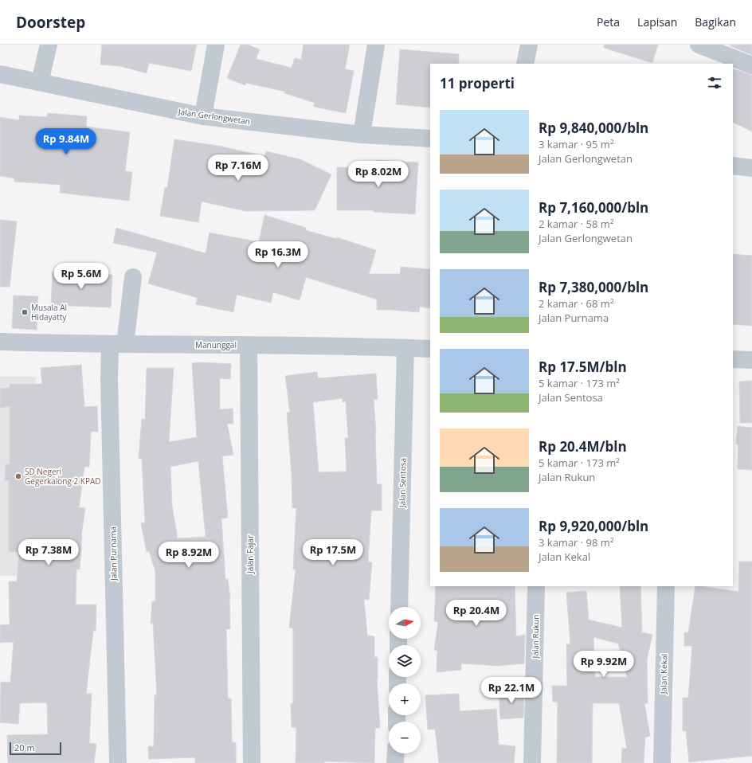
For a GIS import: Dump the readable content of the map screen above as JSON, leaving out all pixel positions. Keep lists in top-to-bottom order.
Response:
{
  "streets": {
    "street": [
      "Jalan Gerlongwetan",
      "Manunggal",
      "Jalan Sentosa",
      "Jalan Purnama",
      "Jalan Fajar",
      "Jalan Rukun",
      "Jalan Kekal"
    ]
  },
  "crossings": [
    ["Manunggal", "Jalan Sentosa"],
    ["Manunggal", "Jalan Purnama"],
    ["Manunggal", "Jalan Fajar"]
  ],
  "places": ["Musala Al Hidayatty", "SD Negeri Gegerkalong 2 KPAD"],
  "scale_bar": "20 m",
  "north": "right",
  "page": {
    "header": "Doorstep",
    "nav": ["Peta", "Lapisan", "Bagikan"],
    "heading": "11 properti",
    "list": [
      {
        "name": "Rp 9,840,000/bln",
        "note": "3 kamar · 95 m² · Jalan Gerlongwetan"
      },
      {
        "name": "Rp 7,160,000/bln",
        "note": "2 kamar · 58 m² · Jalan Gerlongwetan"
      },
      {
        "name": "Rp 7,380,000/bln",
        "note": "2 kamar · 68 m² · Jalan Purnama"
      },
      {
        "name": "Rp 17.5M/bln",
        "note": "5 kamar · 173 m² · Jalan Sentosa"
      },
      {
        "name": "Rp 20.4M/bln",
        "note": "5 kamar · 173 m² · Jalan Rukun"
      },
      {
        "name": "Rp 9,920,000/bln",
        "note": "3 kamar · 98 m² · Jalan Kekal"
      }
    ],
    "price": [
      "Rp 9.84M",
      "Rp 7.16M",
      "Rp 8.02M",
      "Rp 16.3M",
      "Rp 5.6M",
      "Rp 7.38M",
      "Rp 17.5M",
      "Rp 8.92M",
      "Rp 20.4M",
      "Rp 9.92M",
      "Rp 22.1M"
    ],
    "map_buttons": ["+", "−"],
    "scale": "20 m"
  }
}
